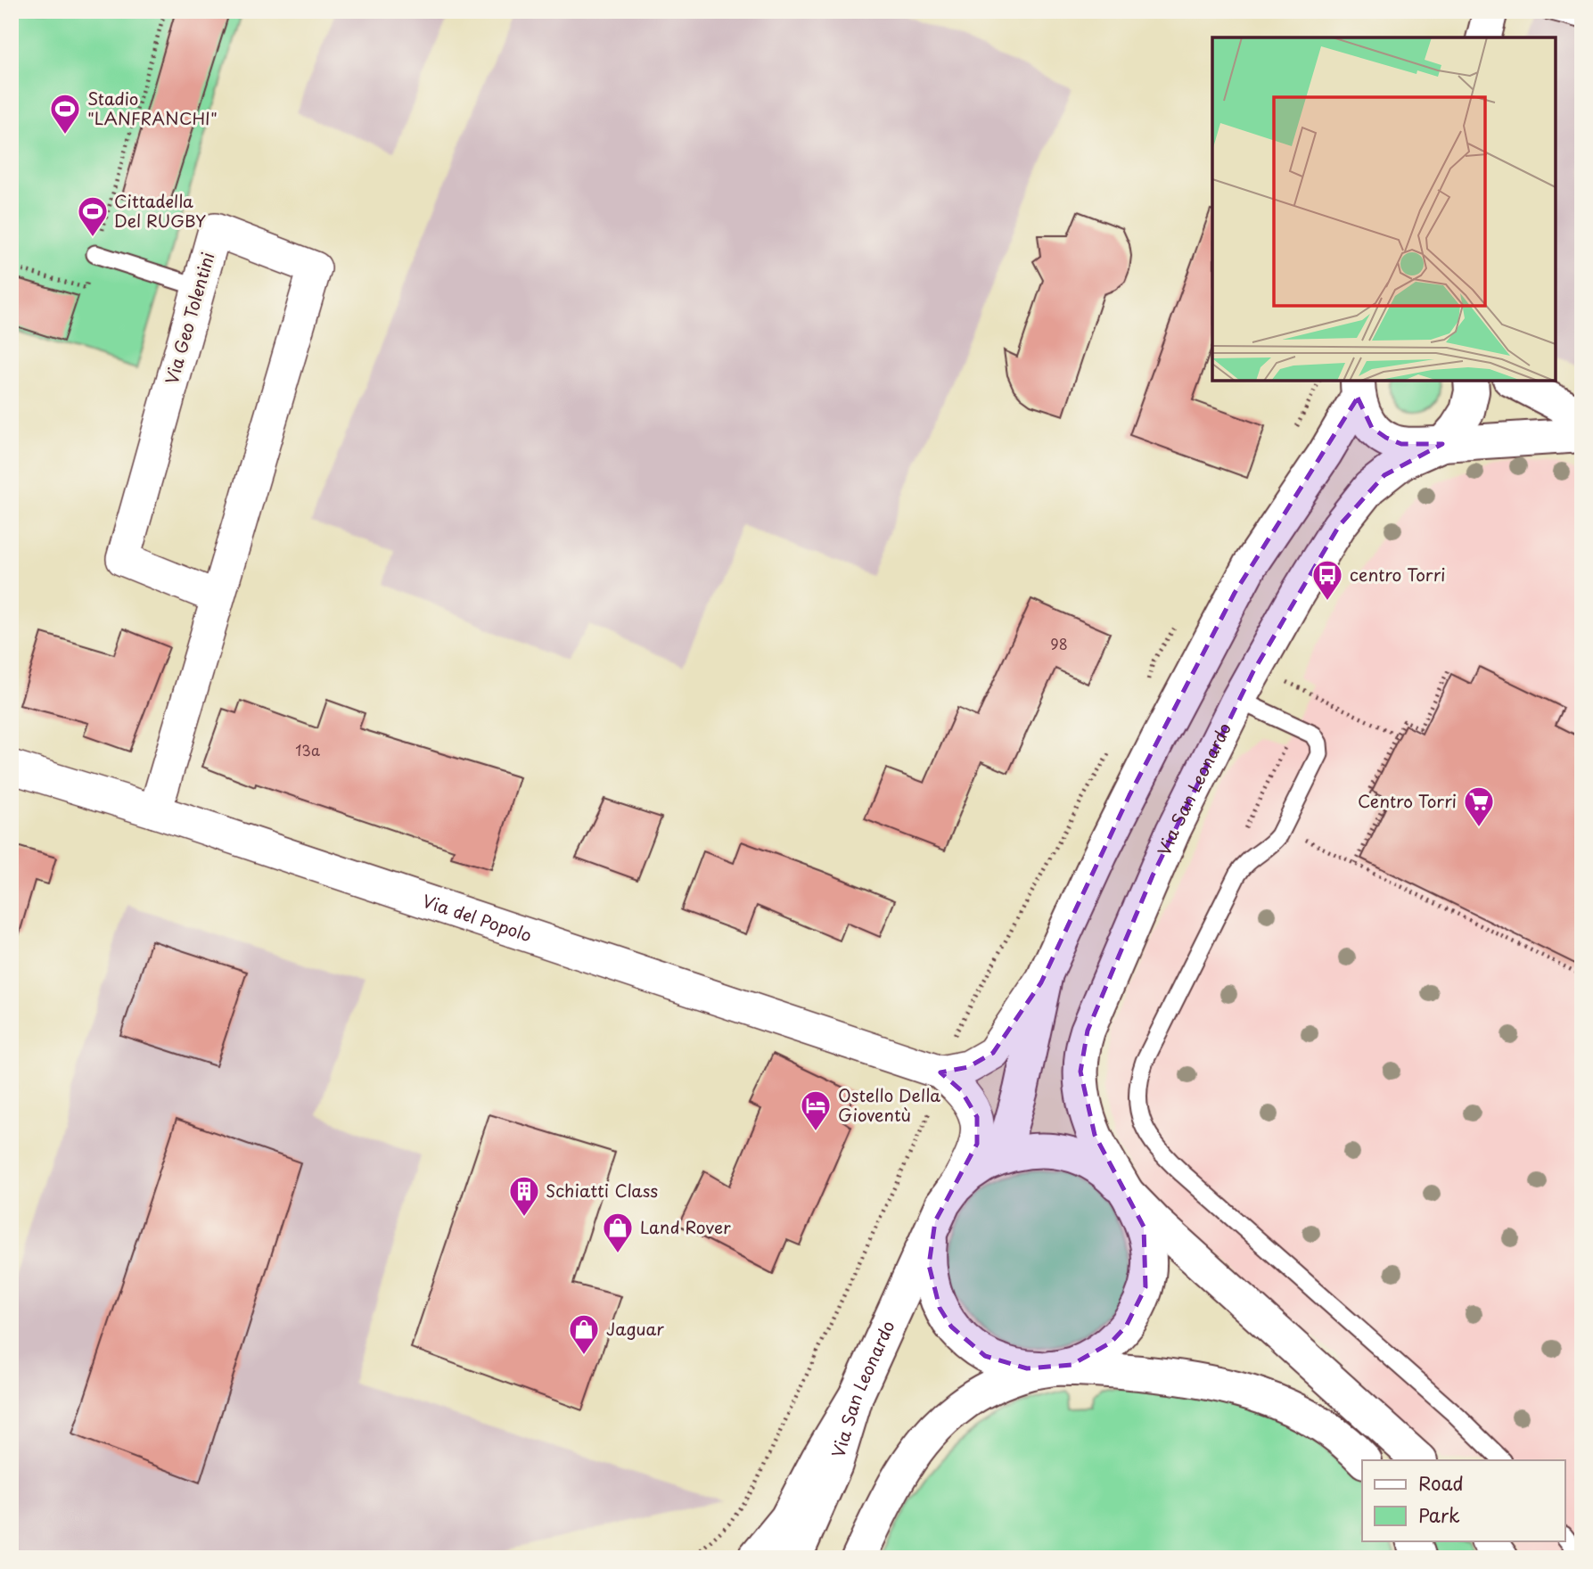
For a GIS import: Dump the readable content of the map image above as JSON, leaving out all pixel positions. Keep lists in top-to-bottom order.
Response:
{
  "streets": {
    "main road": ["Via San Leonardo"],
    "street": ["Via Geo Tolentini", "Via del Popolo"]
  },
  "crossings": [
    ["Via Geo Tolentini", "Via del Popolo"],
    ["Via San Leonardo", "Via del Popolo"]
  ],
  "places": {
    "sports": ["Stadio \"LANFRANCHI\"", "Cittadella Del RUGBY"],
    "bus stop": ["centro Torri"],
    "supermarket": ["Centro Torri"],
    "hotel": ["Ostello Della Gioventù"],
    "building": ["Schiatti Class"],
    "shop": ["Land Rover", "Jaguar"]
  },
  "house_numbers": ["98", "13a"],
  "legend": ["Road", "Park"]
}
